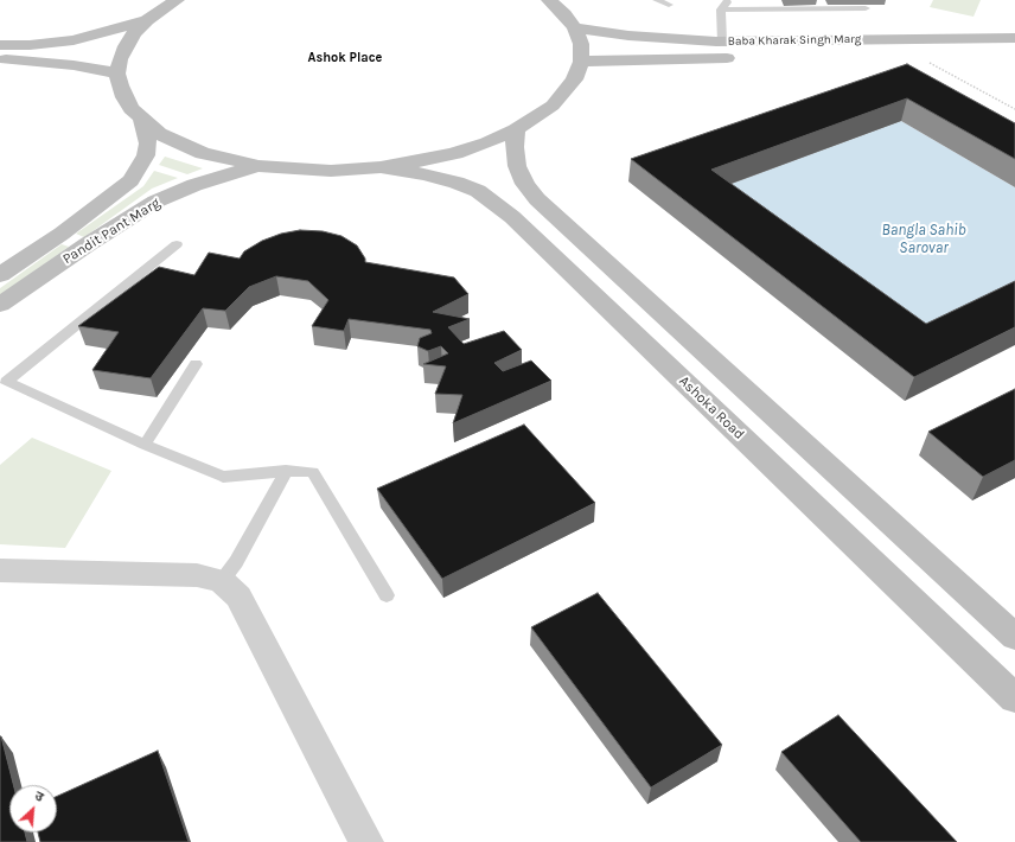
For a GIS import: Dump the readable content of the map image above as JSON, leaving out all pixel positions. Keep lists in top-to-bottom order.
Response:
{
  "streets": {
    "main road": ["Baba Kharak Singh Marg", "Pandit Pant Marg", "Ashoka Road"]
  },
  "districts": ["Ashok Place"],
  "water": ["Bangla Sahib Sarovar"],
  "north": "top right"
}
